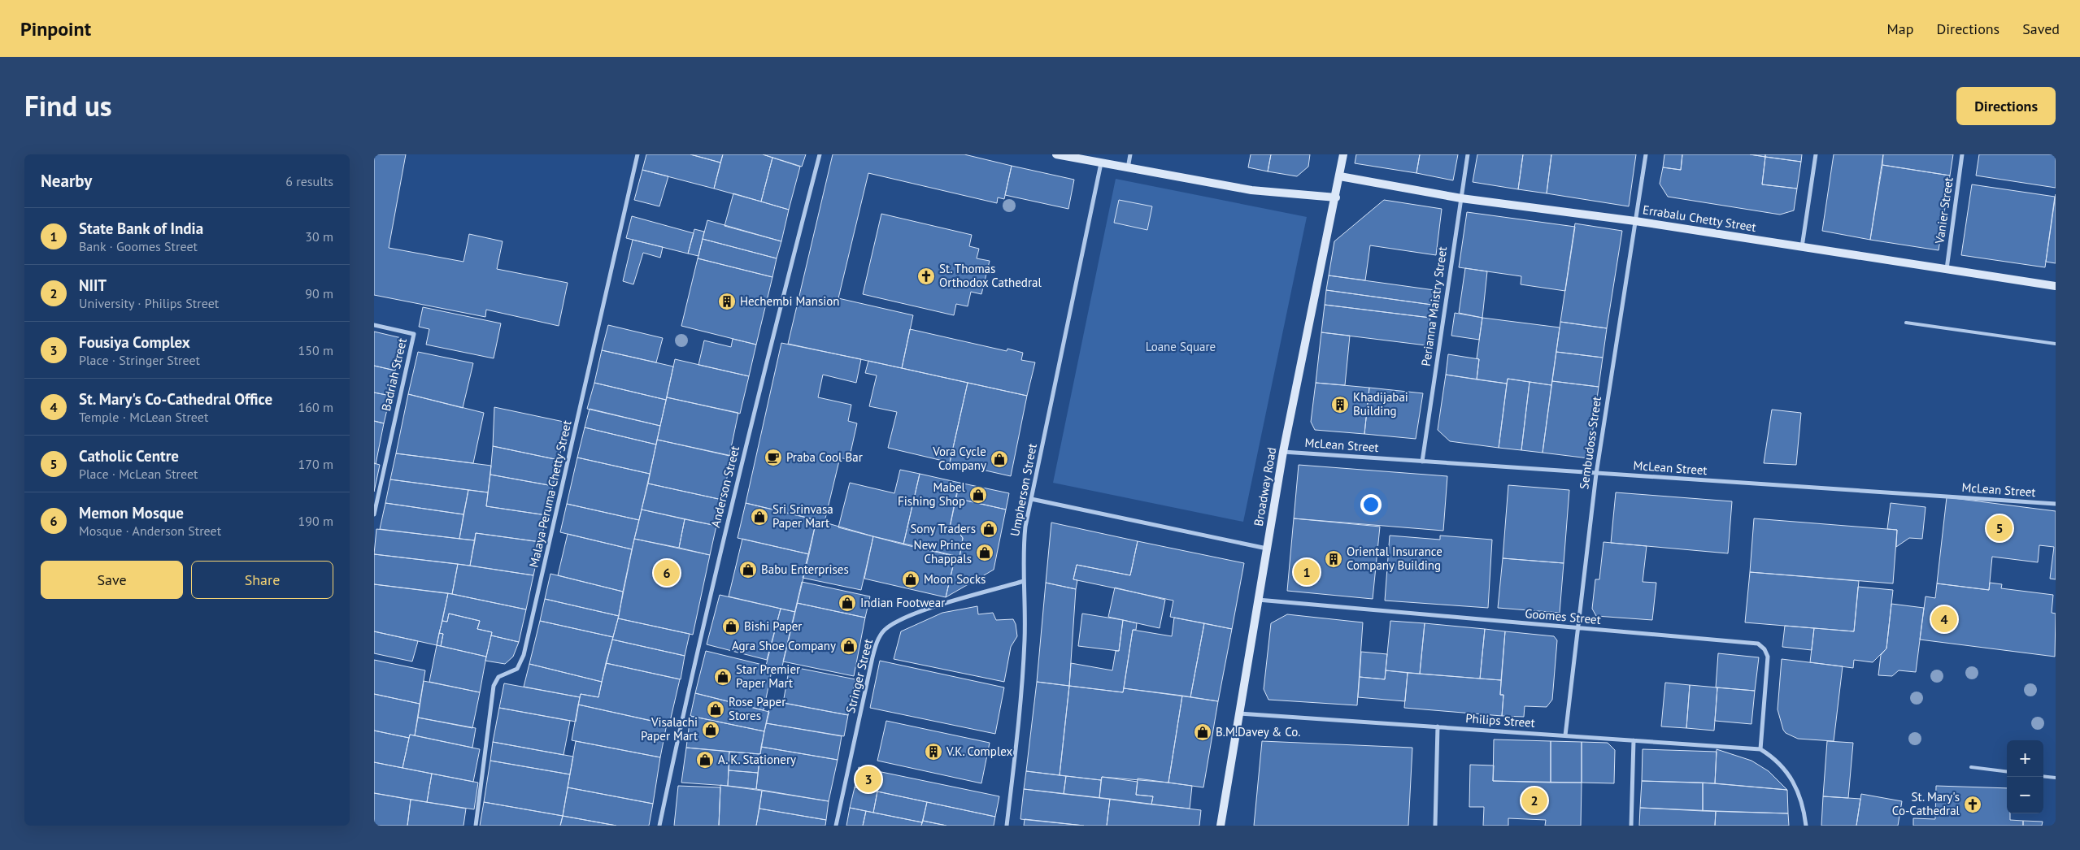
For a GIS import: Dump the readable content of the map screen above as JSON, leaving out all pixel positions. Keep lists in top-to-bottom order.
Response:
{
  "streets": {
    "street": [
      "Vanier Street",
      "Errabalu Chetty Street",
      "Perianna Maistry Street",
      "Badriah Street",
      "Sembudoss Street",
      "McLean Street",
      "Anderson Street",
      "Broadway Road",
      "Umpherson Street",
      "Malaya Peruma Chetty Street",
      "Goomes Street",
      "Stringer Street",
      "Philips Street"
    ]
  },
  "crossings": [
    ["Vanier Street", "Errabalu Chetty Street"],
    ["Errabalu Chetty Street", "Perianna Maistry Street"],
    ["Errabalu Chetty Street", "Sembudoss Street"],
    ["Errabalu Chetty Street", "Broadway Road"],
    ["Perianna Maistry Street", "McLean Street"],
    ["Sembudoss Street", "McLean Street"],
    ["Sembudoss Street", "Goomes Street"],
    ["Sembudoss Street", "Philips Street"],
    ["McLean Street", "Broadway Road"],
    ["Broadway Road", "Goomes Street"],
    ["Broadway Road", "Philips Street"],
    ["Umpherson Street", "Stringer Street"],
    ["Goomes Street", "Philips Street"]
  ],
  "parks": ["Loane Square"],
  "places": {
    "church": ["St. Thomas Orthodox Cathedral", "St. Mary's Co-Cathedral"],
    "building": [
      "Hechembi Mansion",
      "Khadijabai Building",
      "Oriental Insurance Company Building",
      "V.K. Complex"
    ],
    "cafe": ["Praba Cool Bar"],
    "shop": [
      "Vora Cycle Company",
      "Mabel Fishing Shop",
      "Sri Srinvasa Paper Mart",
      "Sony Traders",
      "New Prince Chappals",
      "Babu Enterprises",
      "Moon Socks",
      "Indian Footwear",
      "Bishi Paper",
      "Agra Shoe Company",
      "Star Premier Paper Mart",
      "Rose Paper Stores",
      "Visalachi Paper Mart",
      "B.M.Davey & Co.",
      "A. K. Stationery"
    ]
  },
  "page": {
    "header": "Pinpoint",
    "nav": ["Map", "Directions", "Saved"],
    "title": "Find us",
    "buttons": [
      "Directions",
      ["Save", "Share"]
    ],
    "heading": ["Nearby", "6 results"],
    "list": [
      {
        "mark": "1",
        "name": "State Bank of India",
        "note": "Bank · Goomes Street",
        "value": "30 m"
      },
      {
        "mark": "2",
        "name": "NIIT",
        "note": "University · Philips Street",
        "value": "90 m"
      },
      {
        "mark": "3",
        "name": "Fousiya Complex",
        "note": "Place · Stringer Street",
        "value": "150 m"
      },
      {
        "mark": "4",
        "name": "St. Mary's Co-Cathedral Office",
        "note": "Temple · McLean Street",
        "value": "160 m"
      },
      {
        "mark": "5",
        "name": "Catholic Centre",
        "note": "Place · McLean Street",
        "value": "170 m"
      },
      {
        "mark": "6",
        "name": "Memon Mosque",
        "note": "Mosque · Anderson Street",
        "value": "190 m"
      }
    ],
    "pins": [
      "5",
      "1",
      "6",
      "4",
      "3",
      "2"
    ],
    "map_buttons": ["+", "−"]
  }
}
